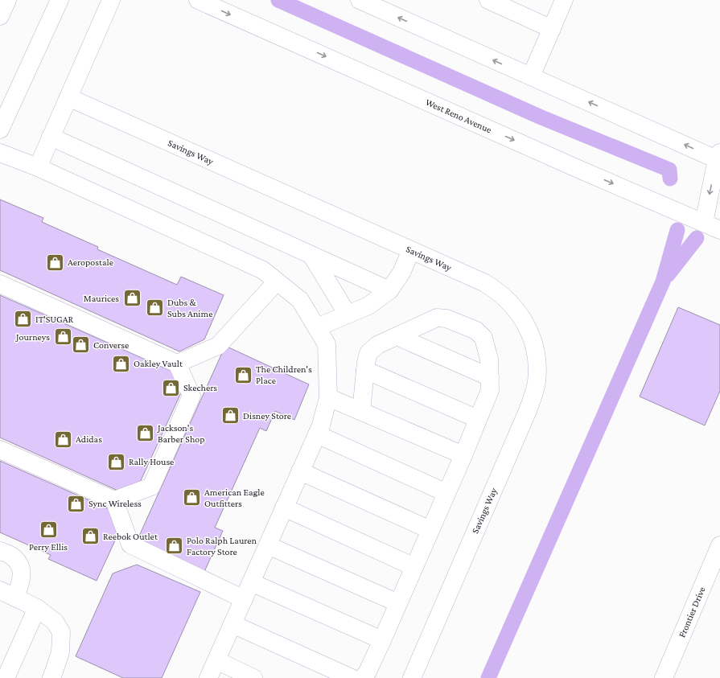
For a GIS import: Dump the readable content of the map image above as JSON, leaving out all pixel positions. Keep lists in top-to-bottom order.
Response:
{
  "streets": {
    "street": ["West Reno Avenue", "Savings Way", "Frontier Drive"]
  },
  "places": {
    "shop": [
      "Aeropostale",
      "Maurices",
      "Dubs & Subs Anime",
      "IT'SUGAR",
      "Journeys",
      "Converse",
      "Oakley Vault",
      "The Children's Place",
      "Skechers",
      "Disney Store",
      "Jackson's Barber Shop",
      "Adidas",
      "Rally House",
      "American Eagle Outfitters",
      "Sync Wireless",
      "Perry Ellis",
      "Reebok Outlet",
      "Polo Ralph Lauren Factory Store"
    ]
  }
}
